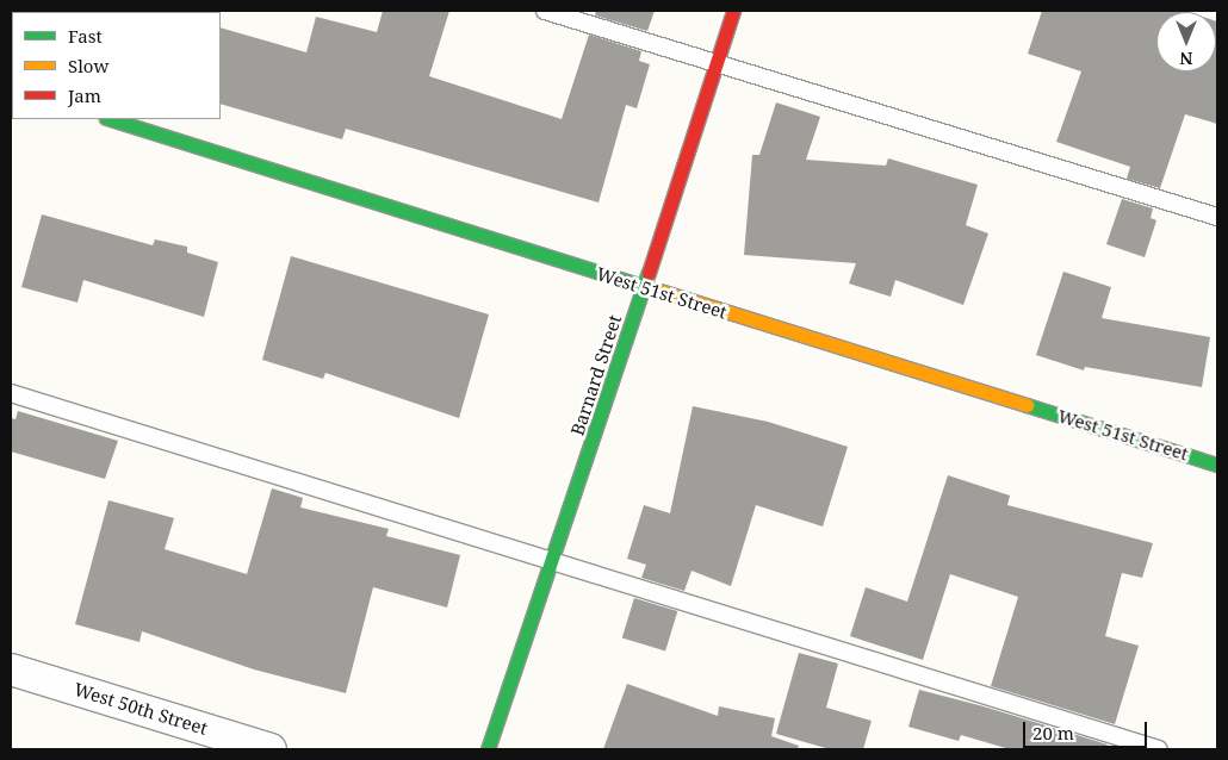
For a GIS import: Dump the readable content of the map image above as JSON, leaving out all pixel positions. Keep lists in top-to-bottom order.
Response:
{
  "streets": {
    "street": ["West 51st Street", "Barnard Street", "West 50th Street"]
  },
  "crossings": [
    ["West 51st Street", "Barnard Street"]
  ],
  "legend": ["Fast", "Slow", "Jam"],
  "scale_bar": "20 m",
  "north": "bottom"
}
